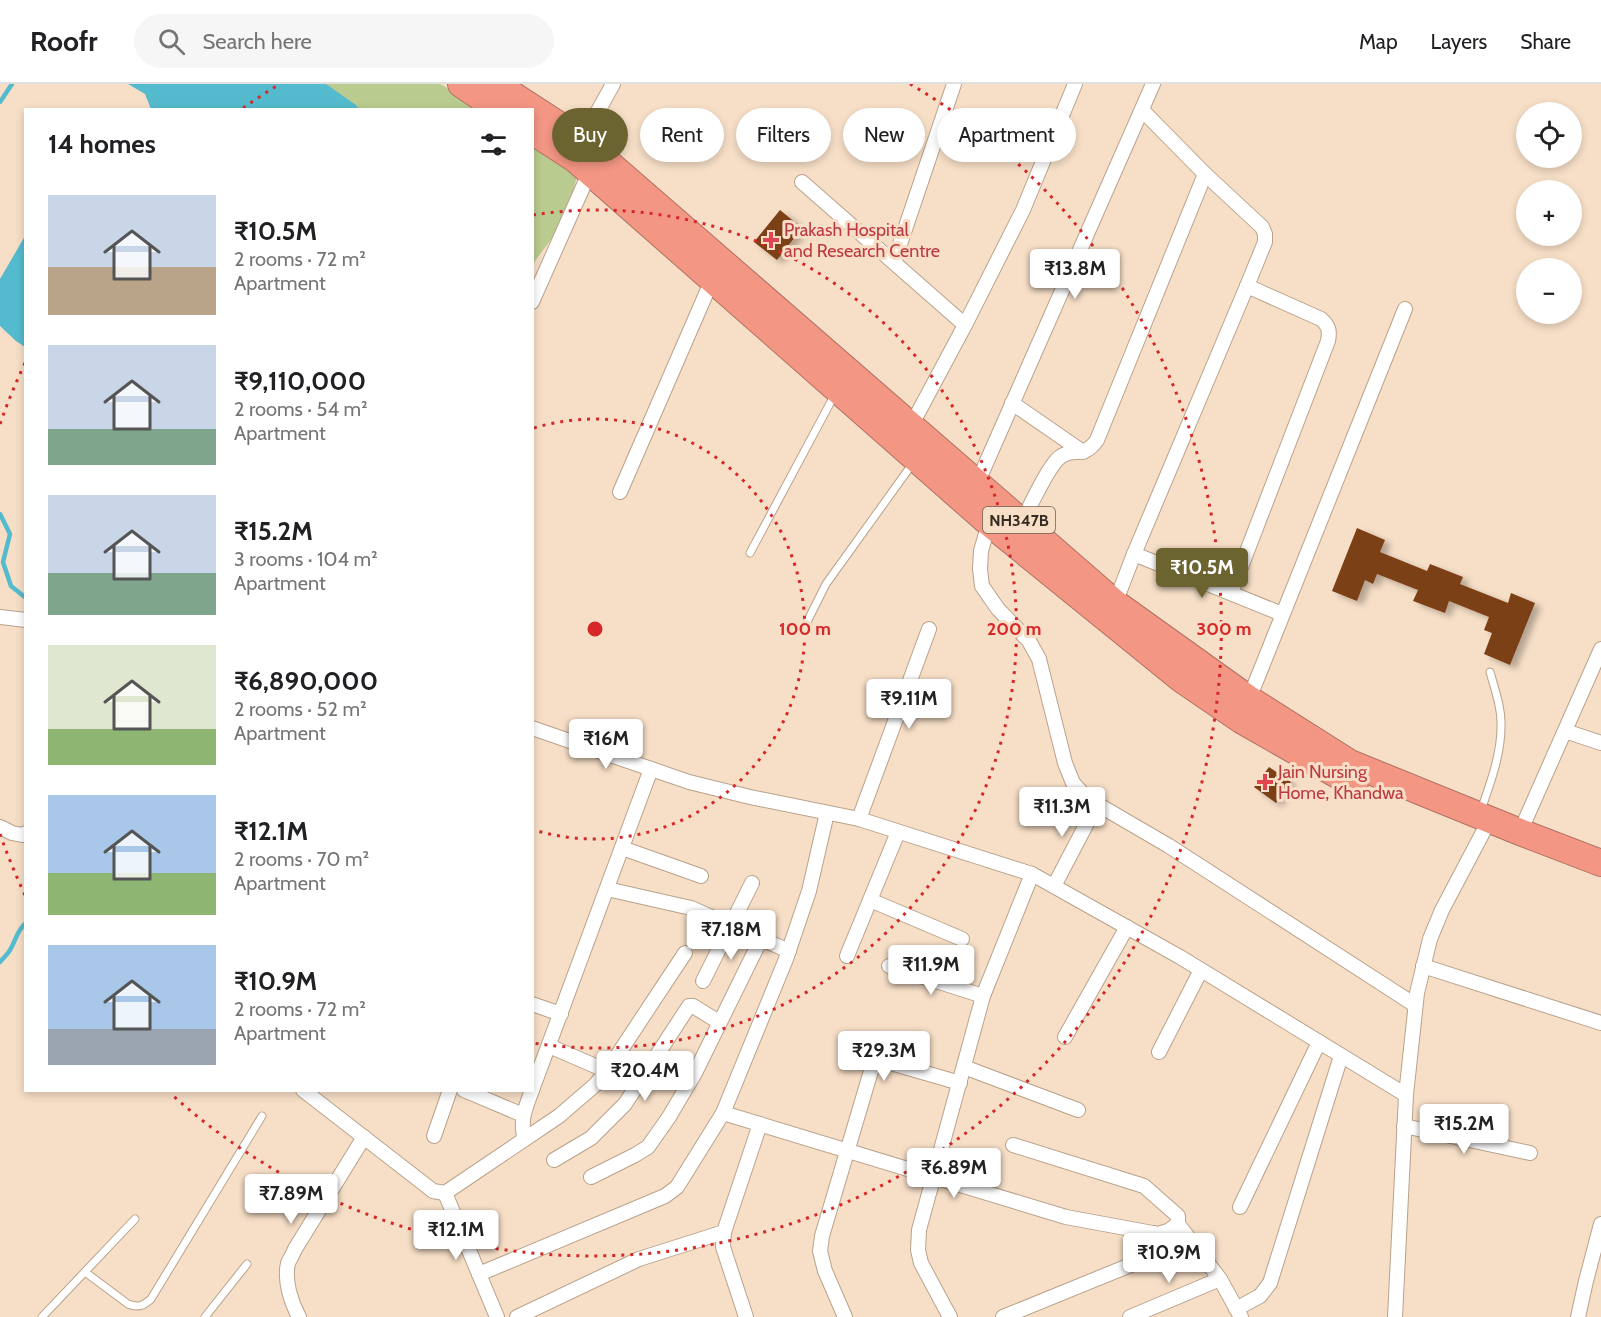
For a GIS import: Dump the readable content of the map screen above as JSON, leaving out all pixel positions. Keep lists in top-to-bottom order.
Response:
{
  "streets": {
    "highway": ["NH347B"]
  },
  "places": {
    "health": ["Prakash Hospital and Research Centre", "Jain Nursing Home, Khandwa"]
  },
  "page": {
    "header": "Roofr",
    "search": "Search here",
    "nav": ["Map", "Layers", "Share"],
    "map_buttons": ["+", "−"],
    "chip": [
      "Buy",
      "Rent",
      "Filters",
      "New",
      "Apartment"
    ],
    "heading": "14 homes",
    "list": [
      {
        "name": "₹10.5M",
        "note": "2 rooms · 72 m² · Apartment"
      },
      {
        "name": "₹9,110,000",
        "note": "2 rooms · 54 m² · Apartment"
      },
      {
        "name": "₹15.2M",
        "note": "3 rooms · 104 m² · Apartment"
      },
      {
        "name": "₹6,890,000",
        "note": "2 rooms · 52 m² · Apartment"
      },
      {
        "name": "₹12.1M",
        "note": "2 rooms · 70 m² · Apartment"
      },
      {
        "name": "₹10.9M",
        "note": "2 rooms · 72 m² · Apartment"
      }
    ],
    "price": [
      "₹13.8M",
      "₹10.5M",
      "₹9.11M",
      "₹16M",
      "₹11.3M",
      "₹7.18M",
      "₹11.9M",
      "₹29.3M",
      "₹20.4M",
      "₹15.2M",
      "₹6.89M",
      "₹7.89M",
      "₹12.1M",
      "₹10.9M"
    ]
  },
  "rings": ["100 m", "200 m", "300 m"]
}
